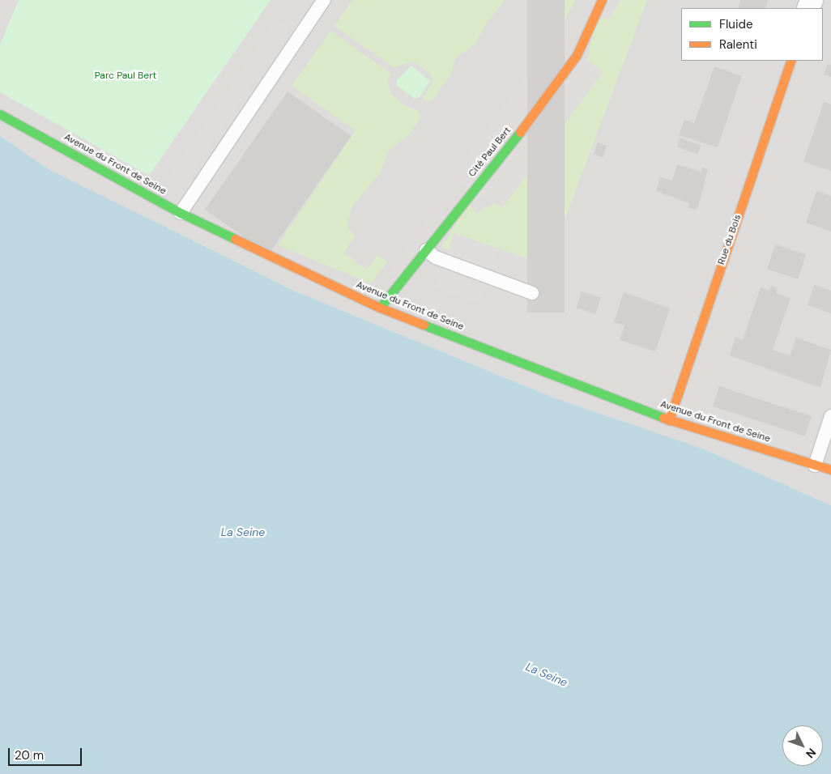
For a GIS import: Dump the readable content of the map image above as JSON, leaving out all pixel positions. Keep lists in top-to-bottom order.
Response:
{
  "streets": {
    "street": ["Cité Paul Bert", "Avenue du Front de Seine", "Rue du Bois"]
  },
  "crossings": [
    ["Cité Paul Bert", "Avenue du Front de Seine"],
    ["Avenue du Front de Seine", "Rue du Bois"]
  ],
  "water": ["La Seine"],
  "parks": ["Parc Paul Bert"],
  "legend": ["Fluide", "Ralenti"],
  "scale_bar": "20 m",
  "north": "bottom right"
}
